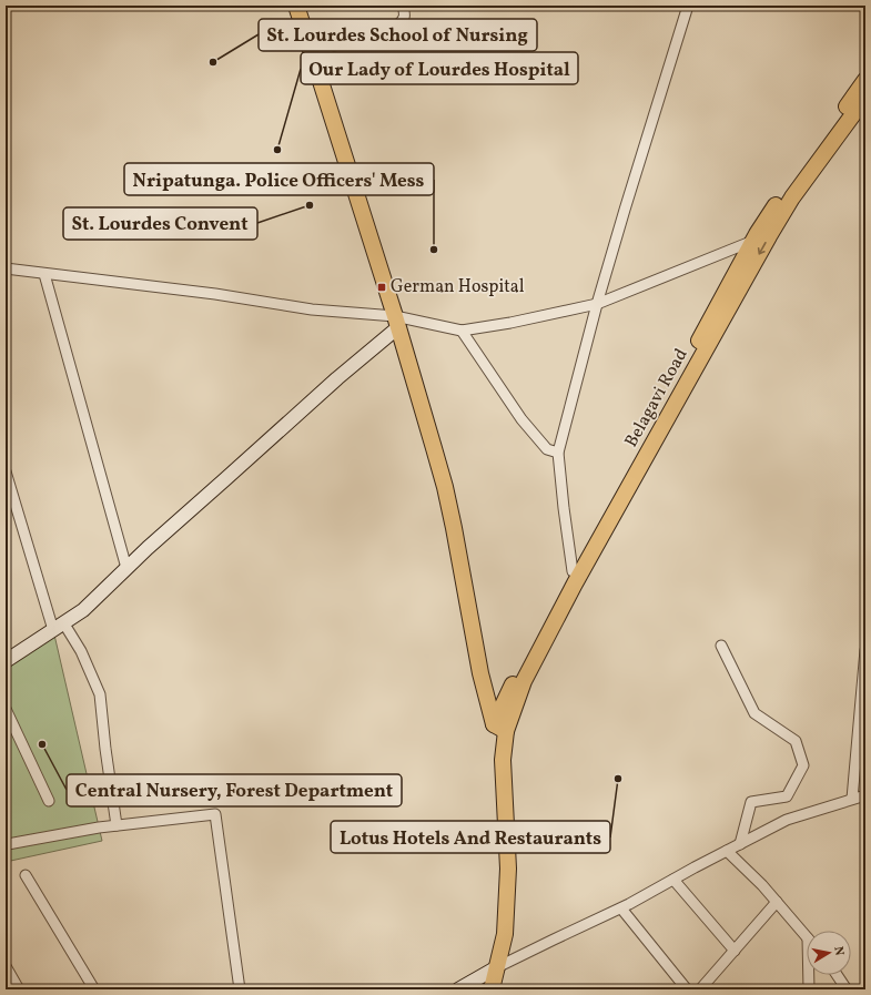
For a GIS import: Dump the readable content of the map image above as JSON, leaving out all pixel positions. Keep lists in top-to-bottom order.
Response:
{
  "streets": {
    "main road": ["Belagavi Road"]
  },
  "places": {
    "other": [
      "St. Lourdes School of Nursing",
      "Our Lady of Lourdes Hospital",
      "St. Lourdes Convent",
      "Nripatunga. Police Officers' Mess",
      "Central Nursery, Forest Department",
      "Lotus Hotels And Restaurants"
    ],
    "transit": ["German Hospital"]
  },
  "north": "right"
}
